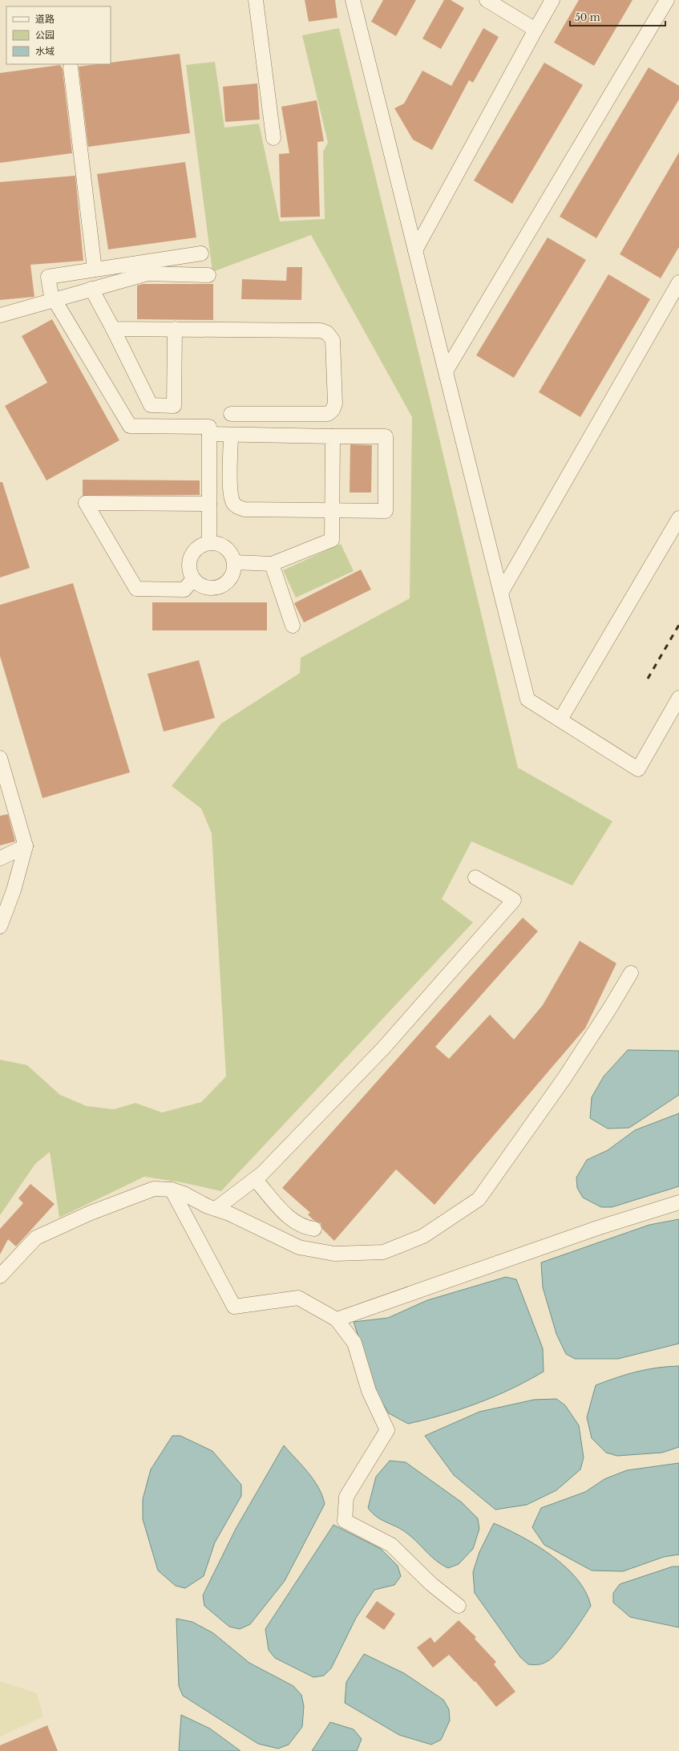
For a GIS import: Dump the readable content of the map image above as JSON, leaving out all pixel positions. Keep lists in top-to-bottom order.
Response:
{
  "legend": ["道路", "公园", "水域"],
  "scale_bar": "50 m"
}
